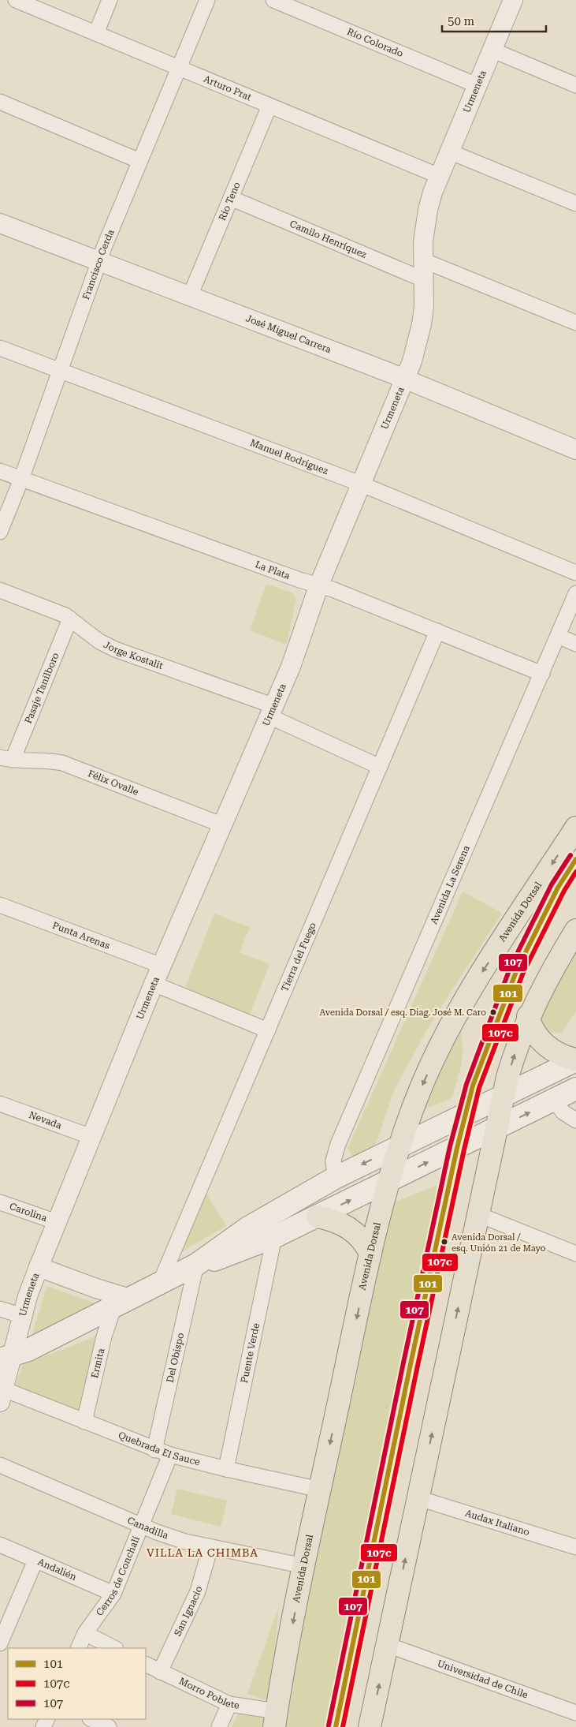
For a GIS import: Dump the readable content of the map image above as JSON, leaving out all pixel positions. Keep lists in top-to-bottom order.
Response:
{
  "streets": {
    "main road": ["Avenida Dorsal"],
    "street": [
      "Río Colorado",
      "Arturo Prat",
      "Urmeneta",
      "Río Teno",
      "Camilo Henríquez",
      "Francisco Cerda",
      "José Miguel Carrera",
      "Manuel Rodríguez",
      "La Plata",
      "Jorge Kostalit",
      "Pasaje Tanilboro",
      "Félix Ovalle",
      "Avenida La Serena",
      "Punta Arenas",
      "Tierra del Fuego",
      "Nevada",
      "Carolina",
      "Puente Verde",
      "Del Obispo",
      "Ermita",
      "Quebrada El Sauce",
      "Audax Italiano",
      "Canadilla",
      "Andalién",
      "Cerros de Conchalí",
      "San Ignacio",
      "Universidad de Chile",
      "Morro Poblete"
    ]
  },
  "crossings": [
    ["Río Colorado", "Urmeneta"],
    ["Arturo Prat", "Urmeneta"],
    ["Arturo Prat", "Río Teno"],
    ["Arturo Prat", "Francisco Cerda"],
    ["Urmeneta", "Camilo Henríquez"],
    ["Urmeneta", "José Miguel Carrera"],
    ["Urmeneta", "Manuel Rodríguez"],
    ["Urmeneta", "La Plata"],
    ["Urmeneta", "Jorge Kostalit"],
    ["Urmeneta", "Félix Ovalle"],
    ["Urmeneta", "Punta Arenas"],
    ["Urmeneta", "Nevada"],
    ["Urmeneta", "Carolina"],
    ["Urmeneta", "Quebrada El Sauce"],
    ["Río Teno", "Camilo Henríquez"],
    ["Río Teno", "José Miguel Carrera"],
    ["Francisco Cerda", "José Miguel Carrera"],
    ["Francisco Cerda", "Manuel Rodríguez"],
    ["Francisco Cerda", "La Plata"],
    ["La Plata", "Avenida La Serena"],
    ["La Plata", "Tierra del Fuego"],
    ["Jorge Kostalit", "Pasaje Tanilboro"],
    ["Jorge Kostalit", "Tierra del Fuego"],
    ["Pasaje Tanilboro", "Félix Ovalle"],
    ["Avenida Dorsal", "Quebrada El Sauce"],
    ["Avenida Dorsal", "Canadilla"],
    ["Avenida Dorsal", "Morro Poblete"],
    ["Puente Verde", "Quebrada El Sauce"],
    ["Del Obispo", "Quebrada El Sauce"],
    ["Ermita", "Quebrada El Sauce"],
    ["Quebrada El Sauce", "Cerros de Conchalí"],
    ["Canadilla", "Cerros de Conchalí"],
    ["Canadilla", "San Ignacio"],
    ["Andalién", "Cerros de Conchalí"],
    ["San Ignacio", "Morro Poblete"]
  ],
  "districts": ["VILLA LA CHIMBA"],
  "places": ["Avenida Dorsal / esq. Diag. José M. Caro", "Avenida Dorsal / esq. Unión 21 de Mayo"],
  "lines": ["transit line 107", "transit line 101", "transit line 107c"],
  "legend": ["101", "107c", "107"],
  "scale_bar": "50 m"
}
